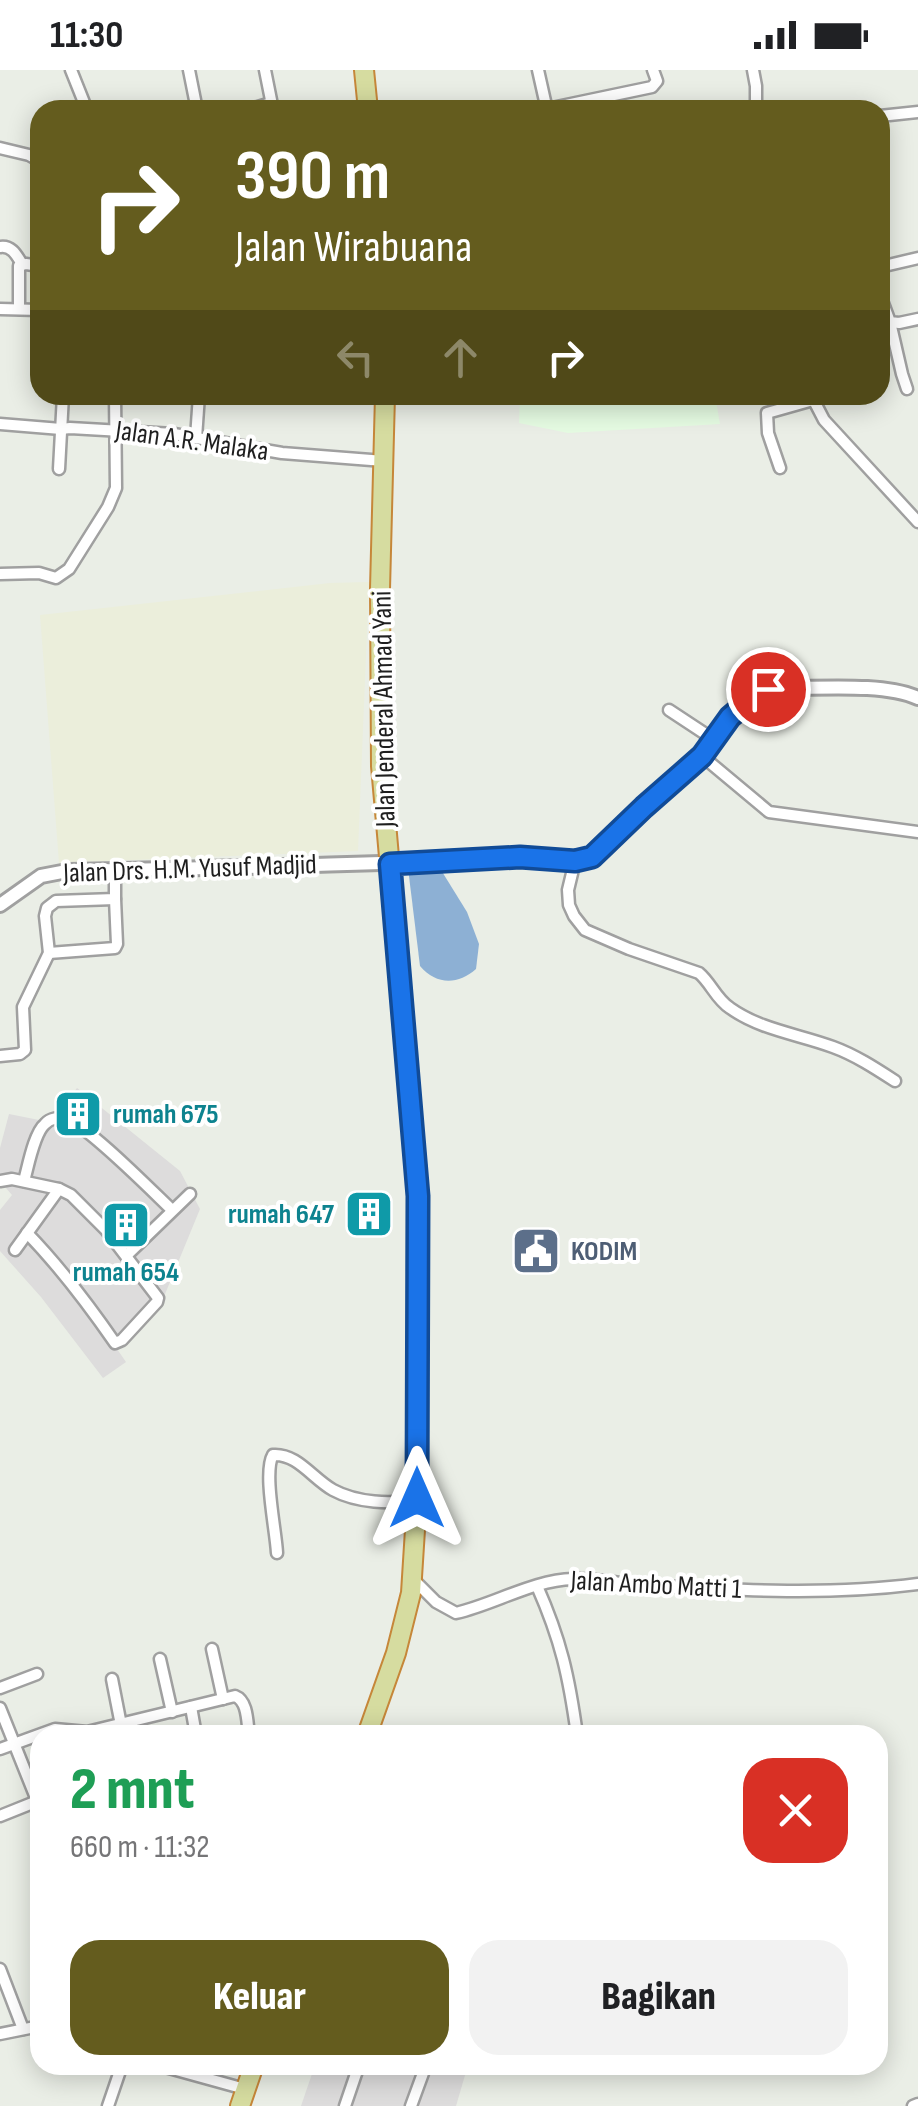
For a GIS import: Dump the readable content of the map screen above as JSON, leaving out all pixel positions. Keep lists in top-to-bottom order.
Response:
{
  "streets": {
    "highway": ["Jalan Jenderal Ahmad Yani"],
    "street": ["Jalan A.R. Malaka", "Jalan Drs. H.M. Yusuf Madjid", "Jalan Ambo Matti 1"]
  },
  "crossings": [
    ["Jalan A.R. Malaka", "Jalan Jenderal Ahmad Yani"],
    ["Jalan Jenderal Ahmad Yani", "Jalan Drs. H.M. Yusuf Madjid"],
    ["Jalan Jenderal Ahmad Yani", "Jalan Ambo Matti 1"]
  ],
  "places": {
    "building": ["rumah 675", "rumah 647", "rumah 654"],
    "public building": ["KODIM"]
  },
  "page": {
    "status": "11:30",
    "turn": ["390 m", "Jalan Wirabuana"],
    "heading": ["2 mnt", "660 m · 11:32"],
    "buttons": ["Keluar", "Bagikan"]
  }
}
